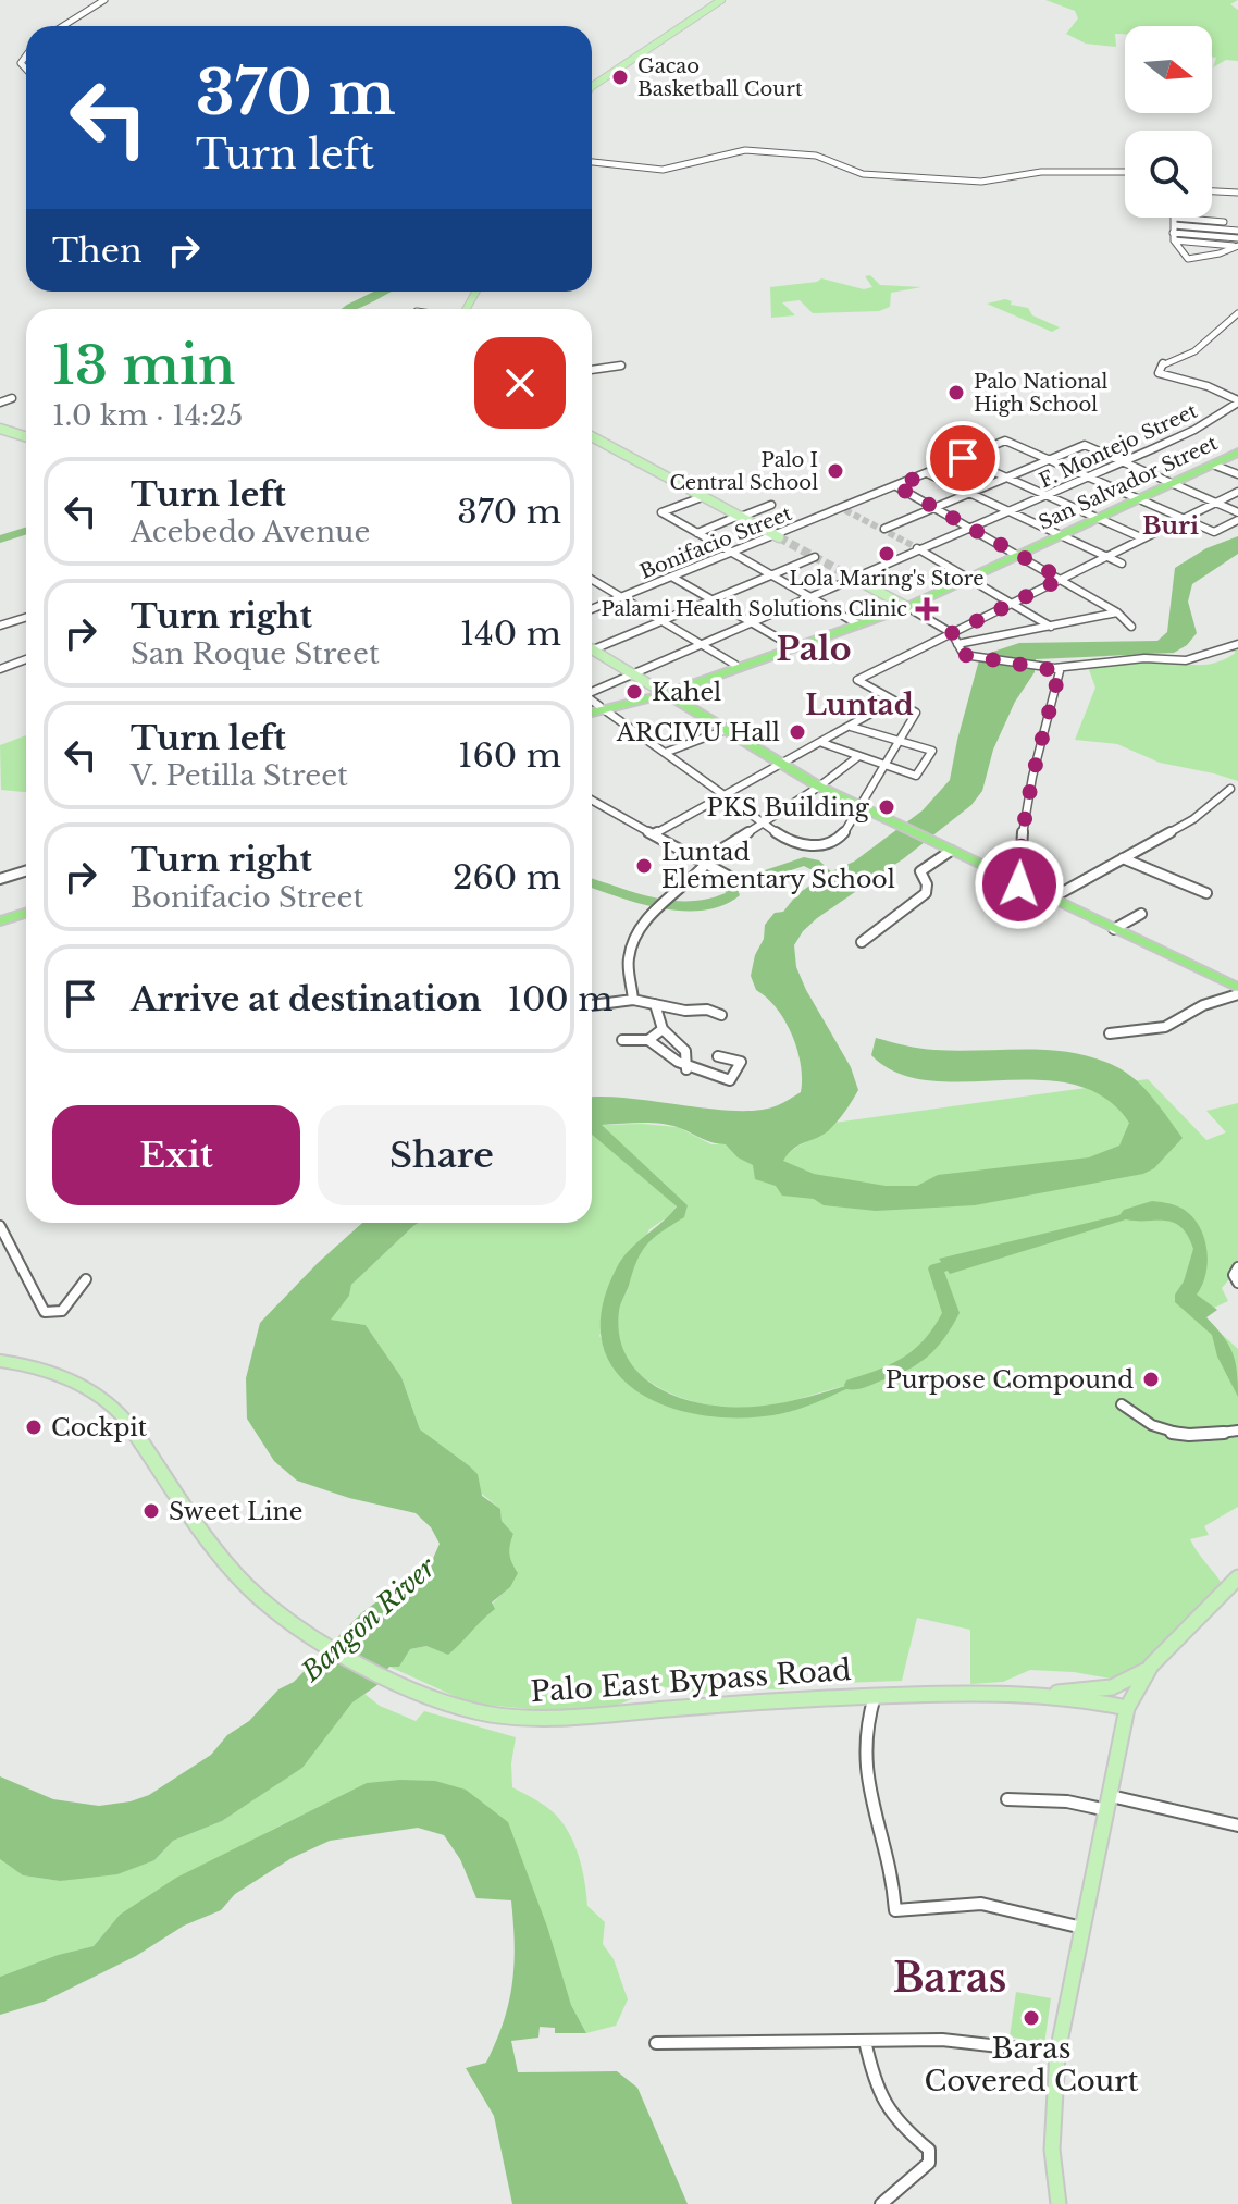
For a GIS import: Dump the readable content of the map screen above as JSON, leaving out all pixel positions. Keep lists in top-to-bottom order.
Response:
{
  "streets": {
    "highway": ["San Salvador Street"],
    "main road": ["Palo East Bypass Road"],
    "street": ["F. Montejo Street", "Bonifacio Street"]
  },
  "districts": [
    "Buri",
    "Palo",
    "Luntad",
    "Baras"
  ],
  "water": ["Bangon River"],
  "places": {
    "other": [
      "Gacao Basketball Court",
      "Palo National High School",
      "Palo I Central School",
      "Lola Maring's Store",
      "Kahel",
      "ARCIVU Hall",
      "PKS Building",
      "Luntad Elementary School",
      "Purpose Compound",
      "Cockpit",
      "Sweet Line",
      "Baras Covered Court"
    ],
    "health": ["Palami Health Solutions Clinic"]
  },
  "north": "right",
  "page": {
    "turn": ["370 m", "Turn left"],
    "then": "Then",
    "heading": ["13 min", "1.0 km · 14:25"],
    "list": [
      {
        "name": "Turn left",
        "note": "Acebedo Avenue",
        "value": "370 m"
      },
      {
        "name": "Turn right",
        "note": "San Roque Street",
        "value": "140 m"
      },
      {
        "name": "Turn left",
        "note": "V. Petilla Street",
        "value": "160 m"
      },
      {
        "name": "Turn right",
        "note": "Bonifacio Street",
        "value": "260 m"
      },
      {
        "name": "Arrive at destination",
        "value": "100 m"
      }
    ],
    "buttons": ["Exit", "Share"]
  }
}
